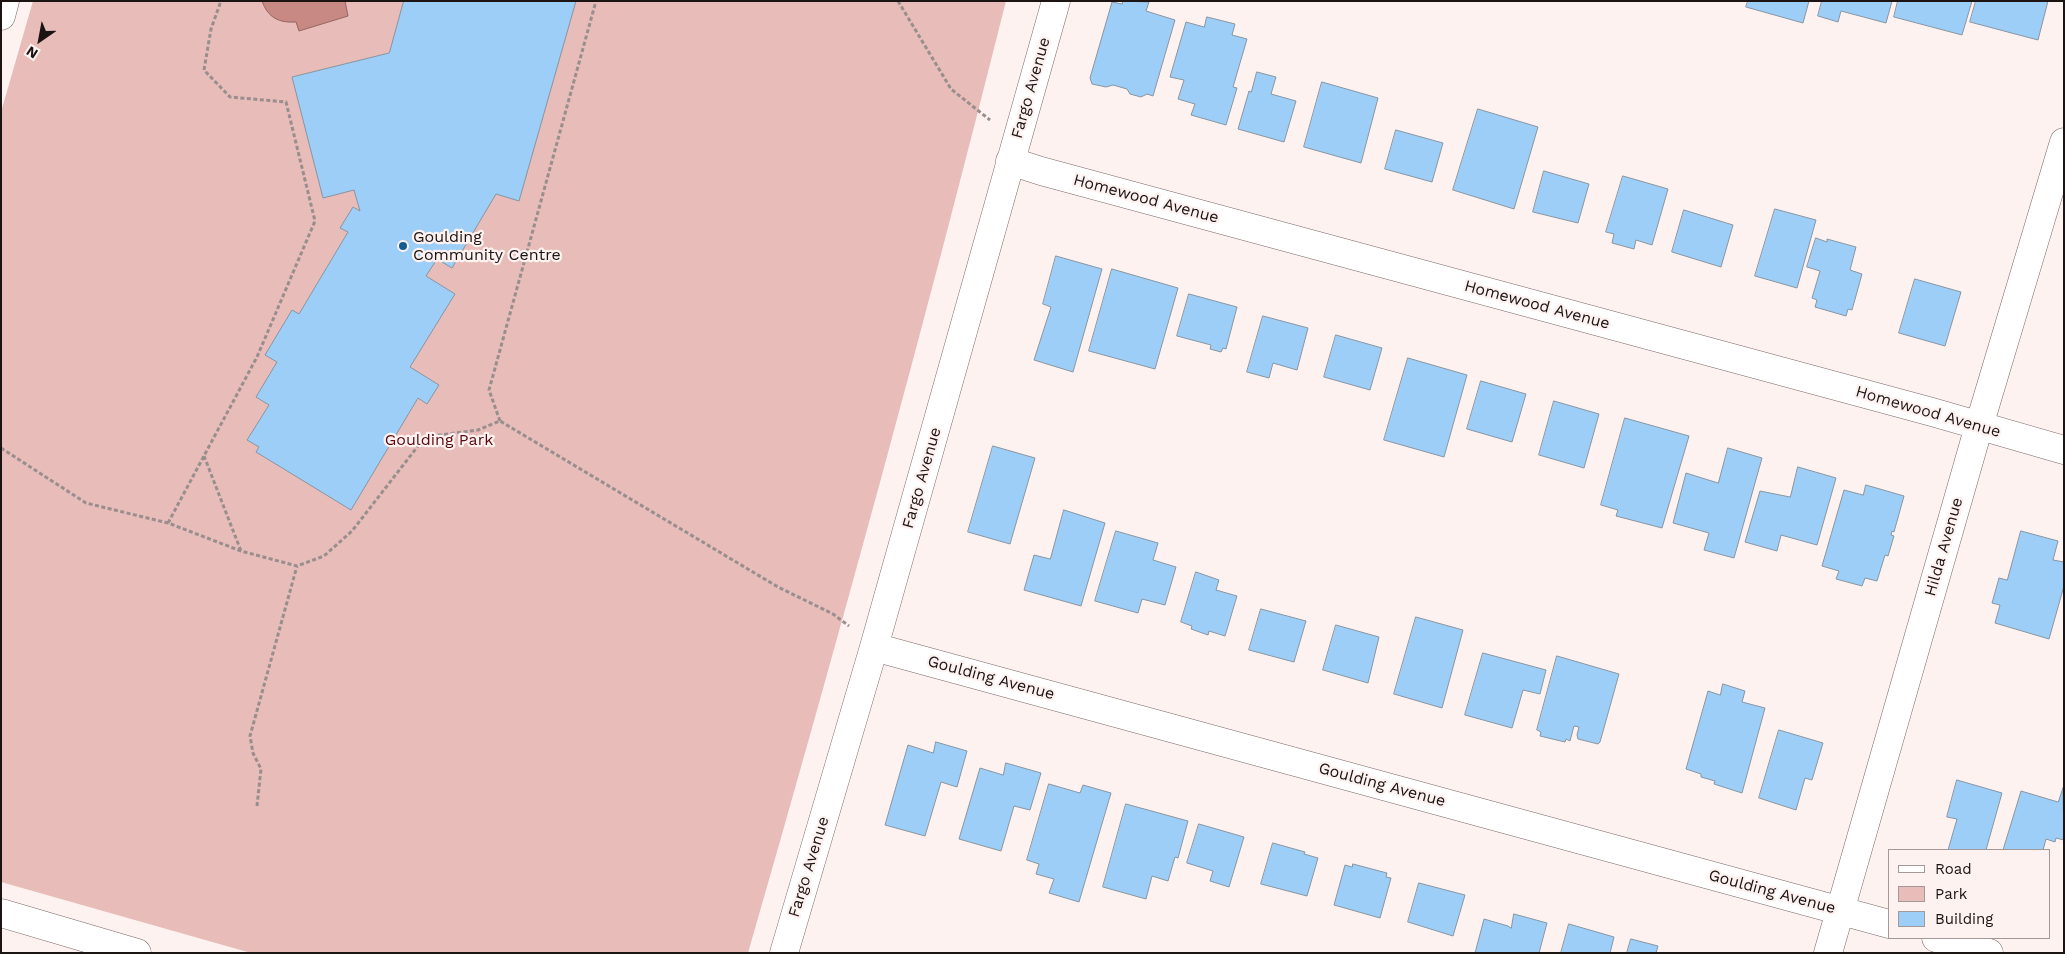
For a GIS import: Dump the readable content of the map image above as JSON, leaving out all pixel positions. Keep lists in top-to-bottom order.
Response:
{
  "streets": {
    "street": [
      "Fargo Avenue",
      "Homewood Avenue",
      "Hilda Avenue",
      "Goulding Avenue"
    ]
  },
  "crossings": [
    ["Fargo Avenue", "Homewood Avenue"],
    ["Fargo Avenue", "Goulding Avenue"],
    ["Homewood Avenue", "Hilda Avenue"],
    ["Hilda Avenue", "Goulding Avenue"]
  ],
  "parks": ["Goulding Park"],
  "places": ["Goulding Community Centre"],
  "legend": ["Road", "Park", "Building"],
  "north": "bottom left"
}
